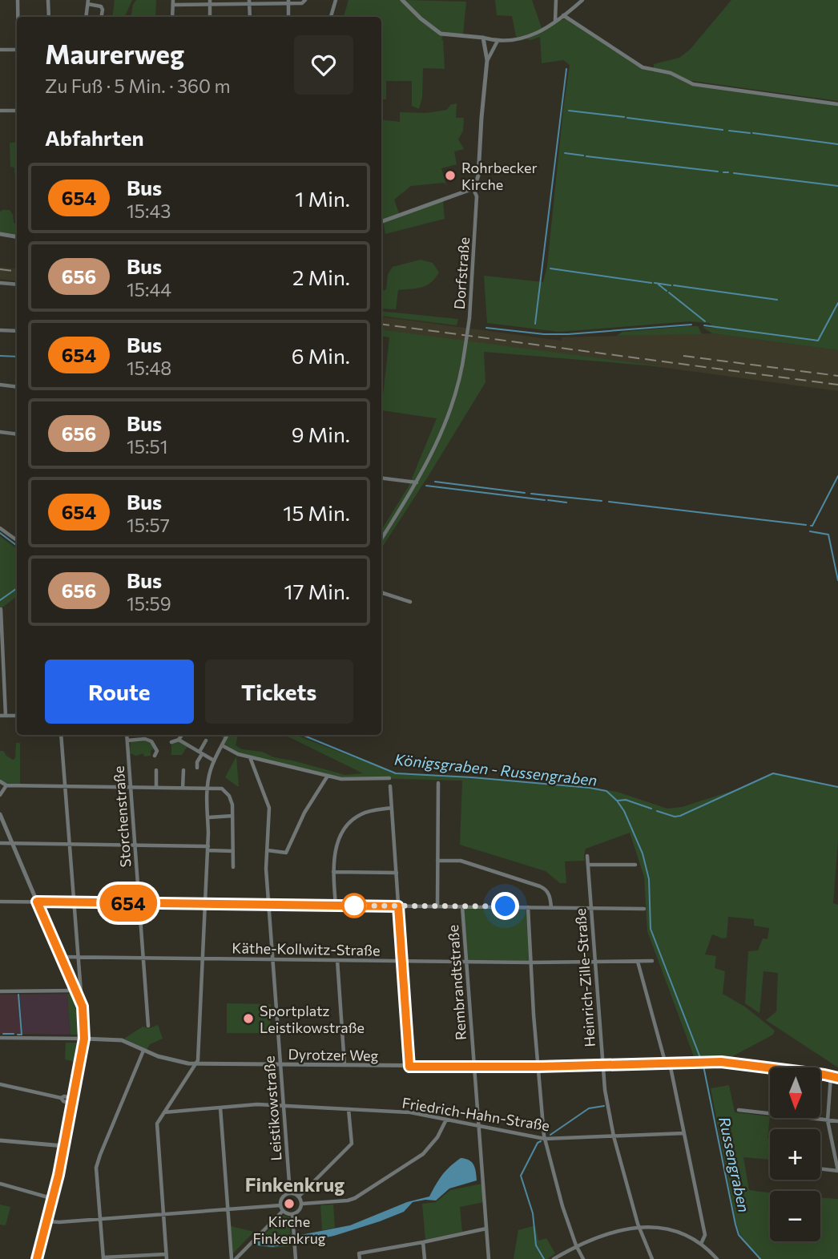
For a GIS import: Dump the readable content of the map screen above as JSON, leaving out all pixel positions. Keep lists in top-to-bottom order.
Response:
{
  "streets": {
    "street": [
      "Dorfstraße",
      "Storchenstraße",
      "Käthe-Kollwitz-Straße",
      "Heinrich-Zille-Straße",
      "Rembrandtstraße",
      "Dyrotzer Weg",
      "Leistikowstraße",
      "Friedrich-Hahn-Straße"
    ]
  },
  "crossings": [
    ["Storchenstraße", "Käthe-Kollwitz-Straße"],
    ["Käthe-Kollwitz-Straße", "Heinrich-Zille-Straße"],
    ["Käthe-Kollwitz-Straße", "Rembrandtstraße"],
    ["Käthe-Kollwitz-Straße", "Leistikowstraße"],
    ["Heinrich-Zille-Straße", "Dyrotzer Weg"],
    ["Heinrich-Zille-Straße", "Friedrich-Hahn-Straße"],
    ["Rembrandtstraße", "Dyrotzer Weg"],
    ["Rembrandtstraße", "Friedrich-Hahn-Straße"],
    ["Dyrotzer Weg", "Leistikowstraße"],
    ["Leistikowstraße", "Friedrich-Hahn-Straße"]
  ],
  "districts": ["Finkenkrug"],
  "water": ["Königsgraben - Russengraben", "Russengraben"],
  "places": ["Rohrbecker Kirche", "Sportplatz Leistikowstraße", "Kirche Finkenkrug"],
  "lines": ["bus line 654"],
  "north": "bottom",
  "page": {
    "on_map": "654",
    "heading": [
      ["Maurerweg", "Zu Fuß · 5 Min. · 360 m"],
      "Abfahrten"
    ],
    "list": [
      {
        "mark": "654",
        "name": "Bus",
        "note": "15:43",
        "value": "1 Min."
      },
      {
        "mark": "656",
        "name": "Bus",
        "note": "15:44",
        "value": "2 Min."
      },
      {
        "mark": "654",
        "name": "Bus",
        "note": "15:48",
        "value": "6 Min."
      },
      {
        "mark": "656",
        "name": "Bus",
        "note": "15:51",
        "value": "9 Min."
      },
      {
        "mark": "654",
        "name": "Bus",
        "note": "15:57",
        "value": "15 Min."
      },
      {
        "mark": "656",
        "name": "Bus",
        "note": "15:59",
        "value": "17 Min."
      }
    ],
    "buttons": ["Route", "Tickets"],
    "map_buttons": ["+", "−"]
  }
}
